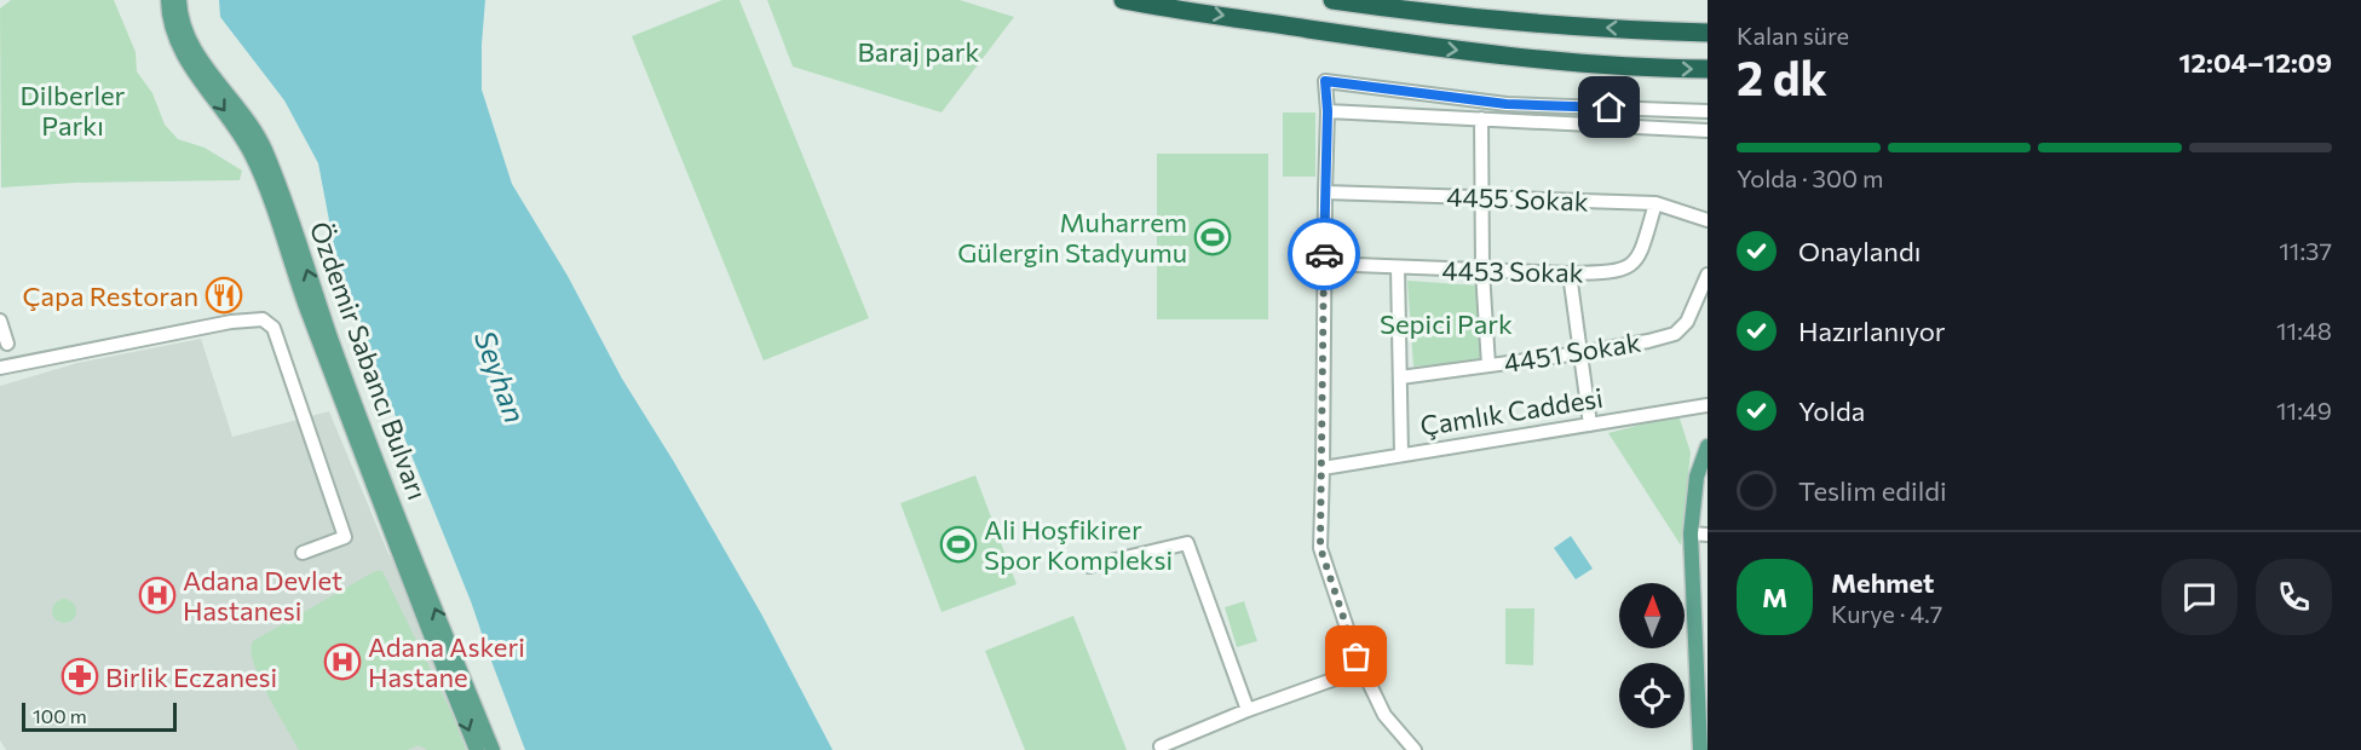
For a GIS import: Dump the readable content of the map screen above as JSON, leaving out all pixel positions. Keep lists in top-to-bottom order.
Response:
{
  "streets": {
    "main road": ["Özdemir Sabancı Bulvarı"],
    "street": [
      "4455 Sokak",
      "4453 Sokak",
      "4451 Sokak",
      "Çamlık Caddesi"
    ]
  },
  "crossings": [
    ["4455 Sokak", "4453 Sokak"]
  ],
  "water": ["Seyhan"],
  "parks": ["Baraj park", "Dilberler Parkı", "Sepici Park"],
  "places": {
    "sports": ["Muharrem Gülergin Stadyumu", "Ali Hoşfikirer Spor Kompleksi"],
    "restaurant": ["Çapa Restoran"],
    "hospital": ["Adana Devlet Hastanesi", "Adana Askeri Hastane"],
    "pharmacy": ["Birlik Eczanesi"]
  },
  "scale_bar": "100 m",
  "north": "top",
  "page": {
    "heading": ["2 dk", "Kalan süre", "12:04–12:09"],
    "panel": ["Mehmet", "Kurye · 4.7"],
    "bar": "Yolda · 300 m",
    "list": [
      ["Onaylandı", "11:37"],
      ["Hazırlanıyor", "11:48"],
      ["Yolda", "11:49"],
      "Teslim edildi"
    ],
    "round": "M",
    "scale": "100 m"
  }
}
